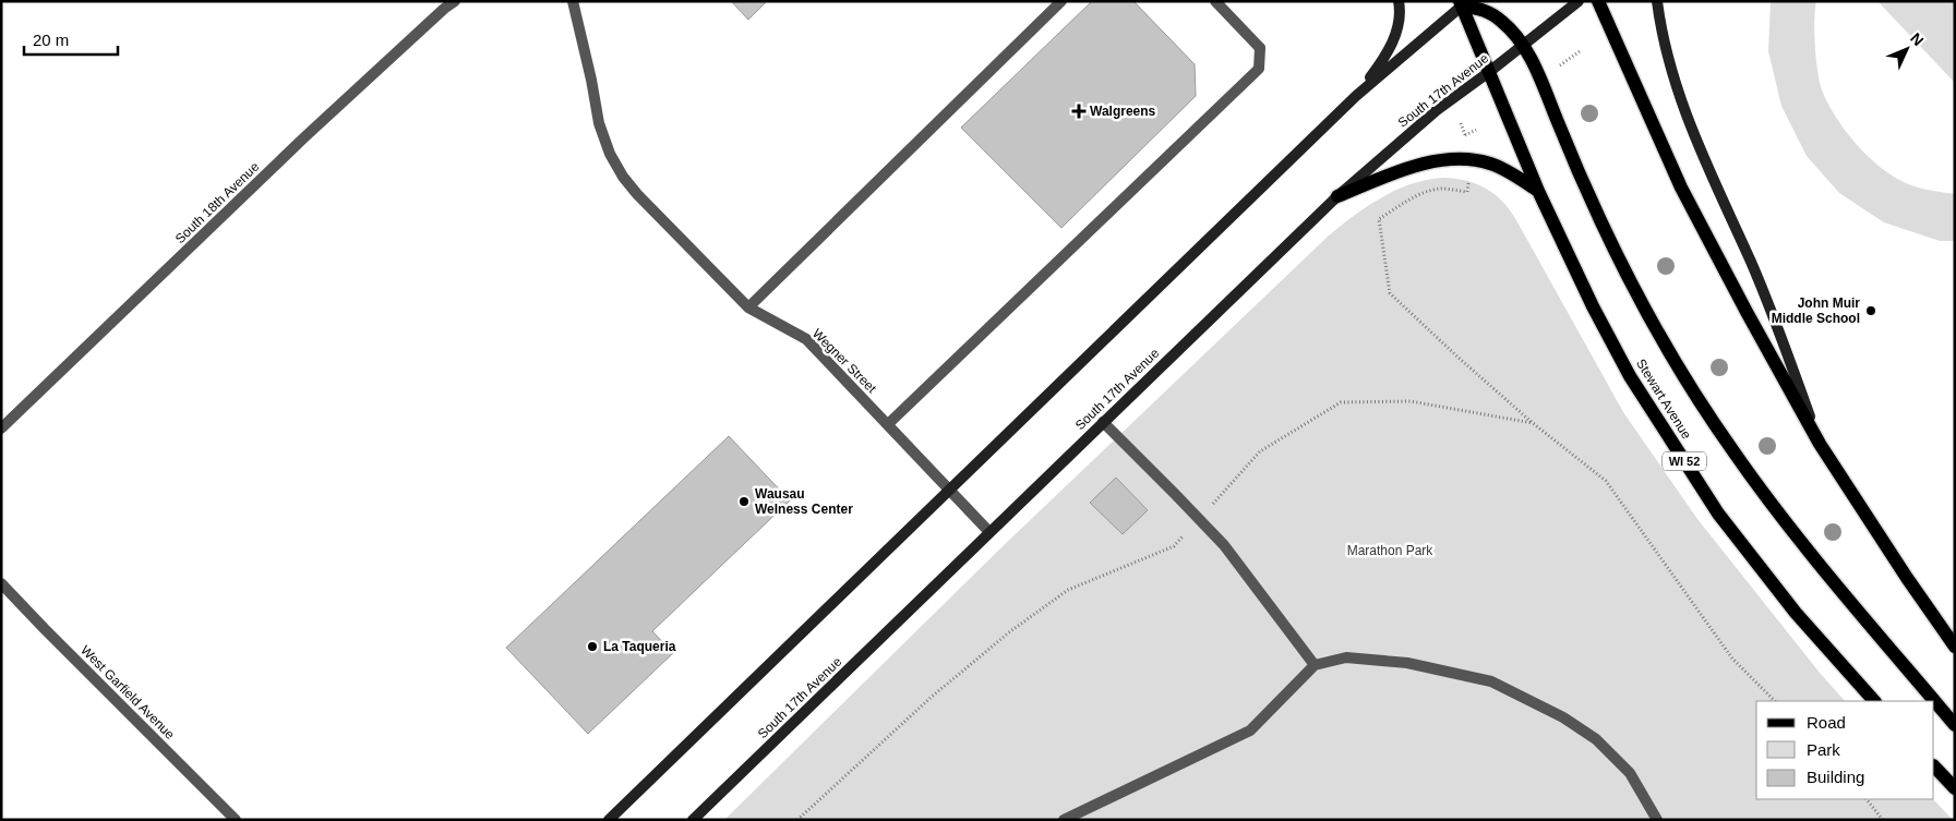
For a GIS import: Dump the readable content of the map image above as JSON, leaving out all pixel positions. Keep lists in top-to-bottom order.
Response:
{
  "streets": {
    "main road": ["South 17th Avenue", "Stewart Avenue", "WI 52"],
    "street": ["South 18th Avenue", "Wegner Street", "West Garfield Avenue"]
  },
  "crossings": [
    ["South 17th Avenue", "Wegner Street"],
    ["South 17th Avenue", "Stewart Avenue"],
    ["South 17th Avenue", "WI 52"],
    ["Stewart Avenue", "WI 52"]
  ],
  "parks": ["Marathon Park"],
  "places": {
    "health": ["Walgreens"],
    "other": ["John Muir Middle School", "Wausau Welness Center", "La Taqueria"]
  },
  "legend": ["Road", "Park", "Building"],
  "scale_bar": "20 m",
  "north": "top right"
}
